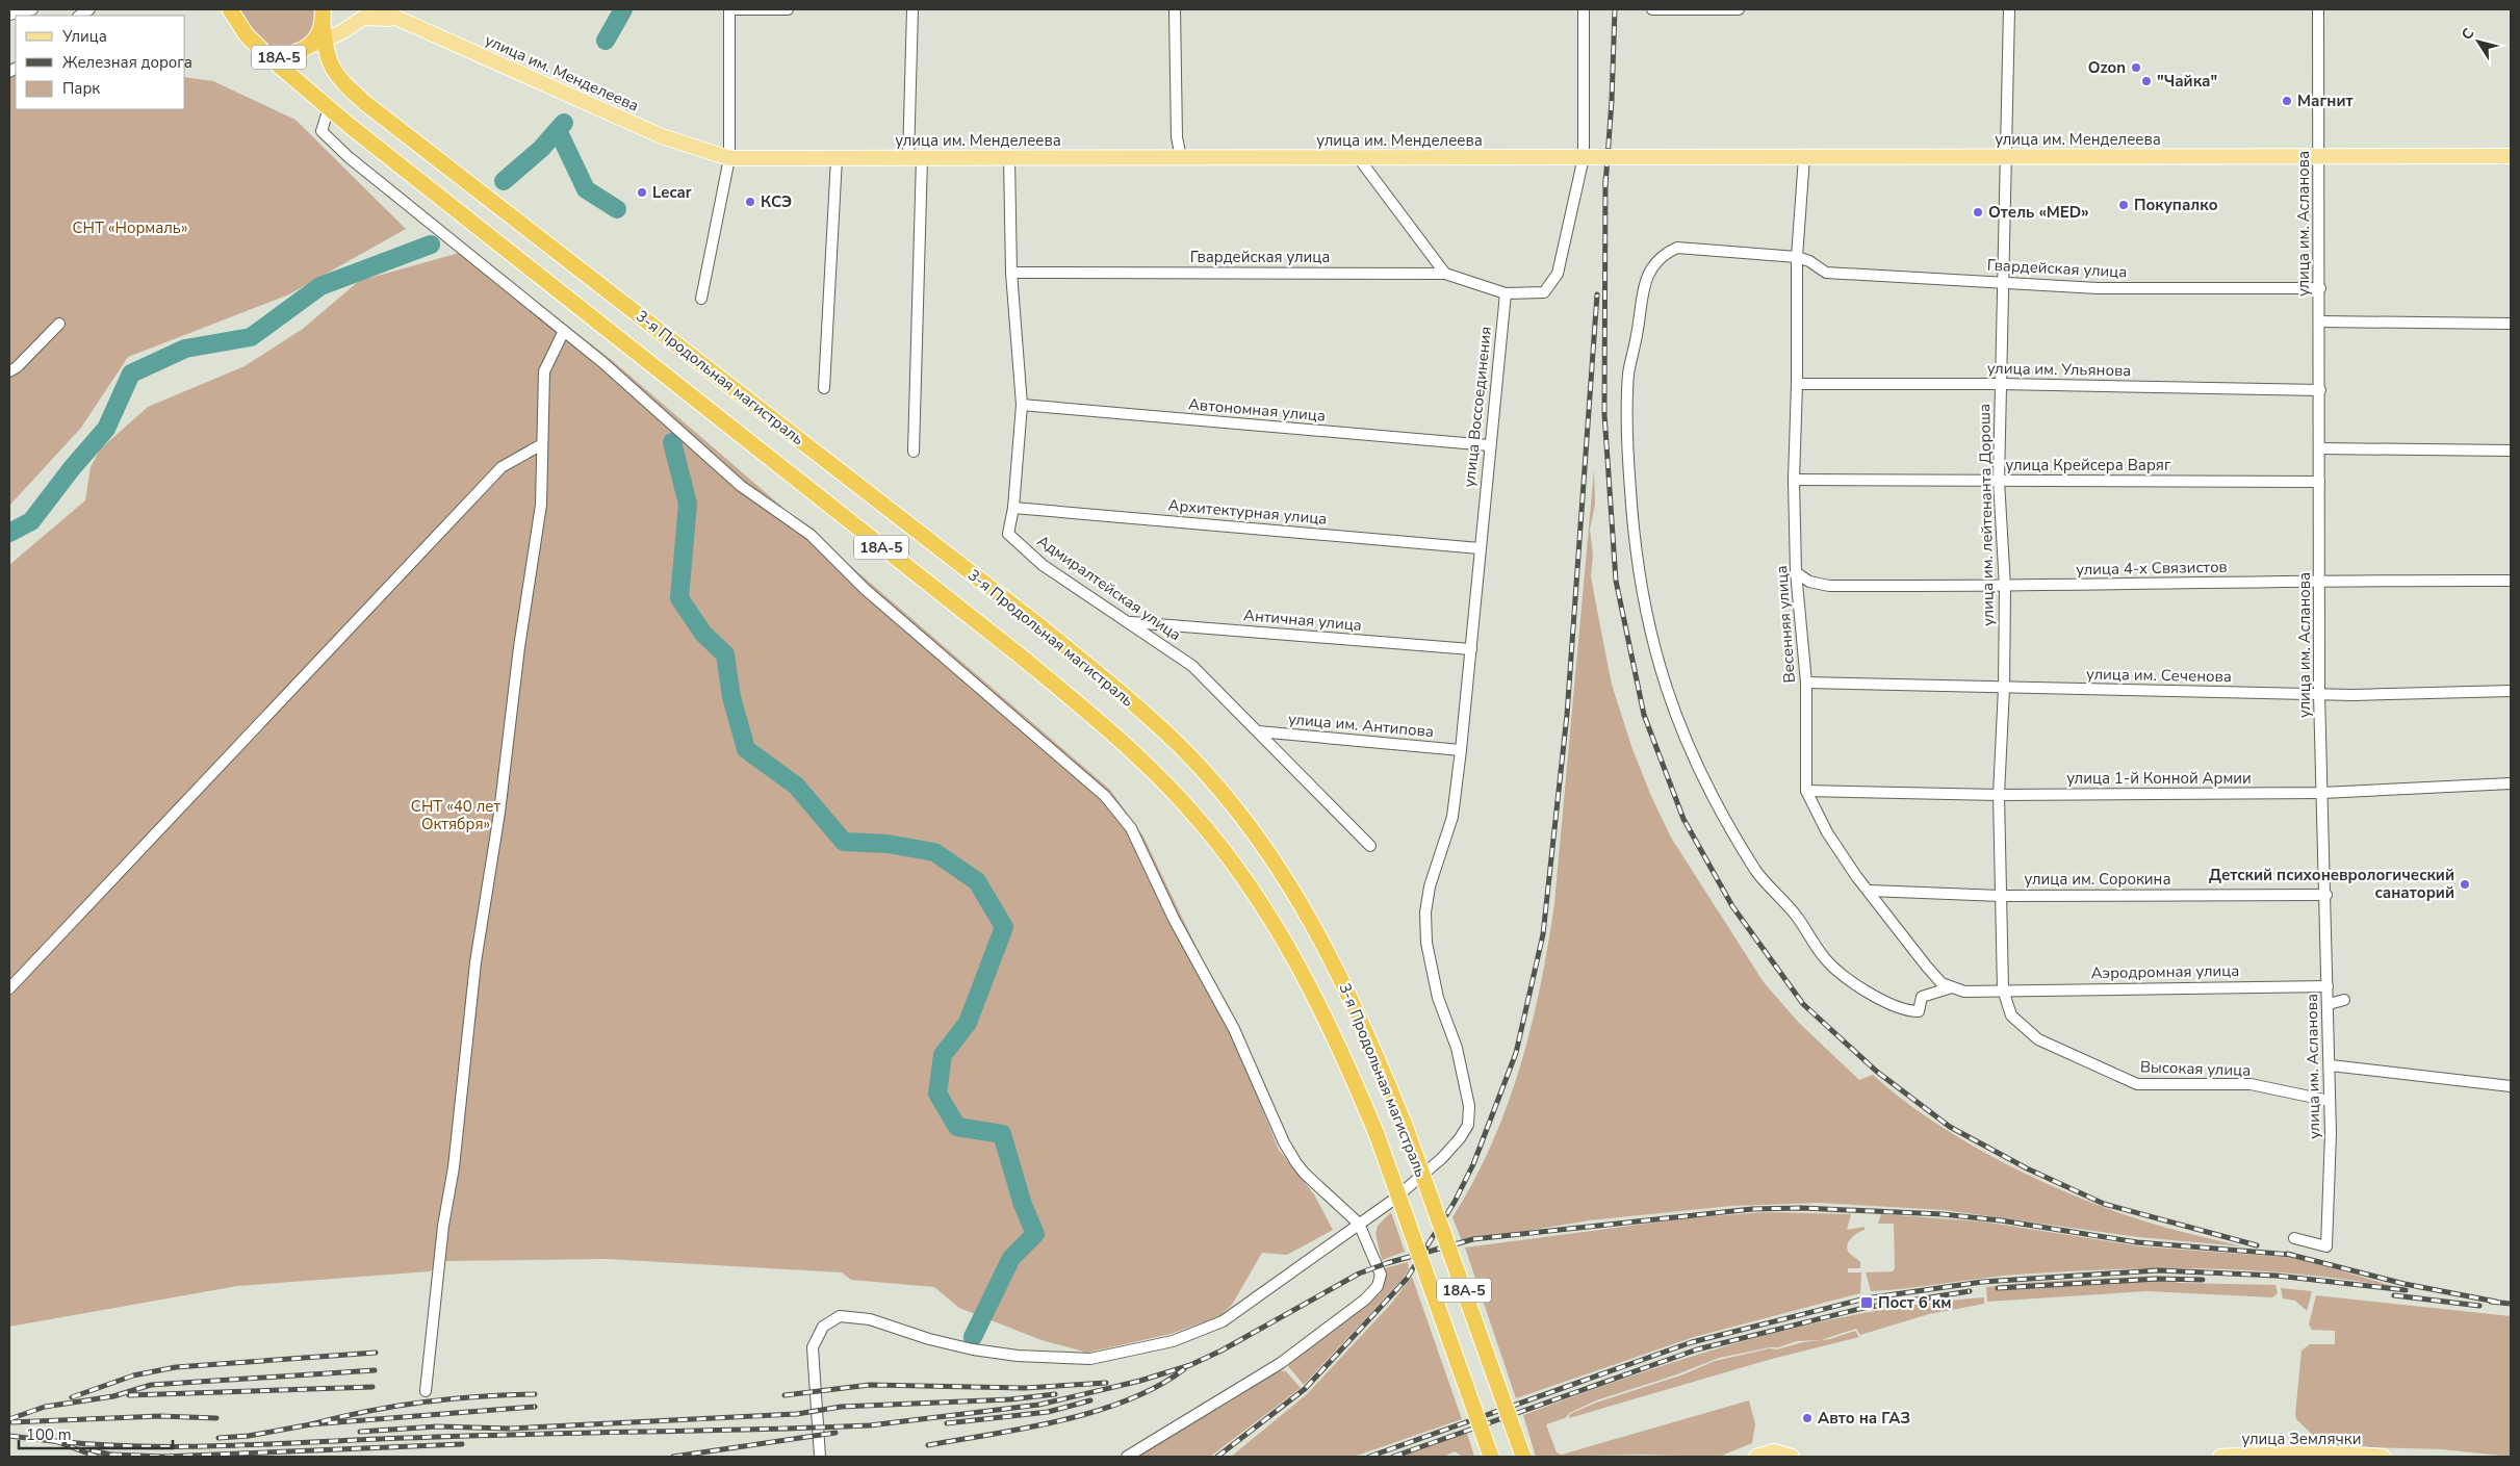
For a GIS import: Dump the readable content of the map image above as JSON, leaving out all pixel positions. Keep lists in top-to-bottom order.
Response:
{
  "streets": {
    "highway": ["18А-5", "3-я Продольная магистраль"],
    "main road": ["улица им. Менделеева", "улица Землячки"],
    "street": [
      "улица им. Асланова",
      "Гвардейская улица",
      "улица им. Ульянова",
      "улица Воссоединения",
      "Автономная улица",
      "улица Крейсера Варяг",
      "Архитектурная улица",
      "улица им. лейтенанта Дороша",
      "улица 4-х Связистов",
      "Адмиралтейская улица",
      "Античная улица",
      "Весенняя улица",
      "улица им. Сеченова",
      "улица им. Антипова",
      "улица 1-й Конной Армии",
      "улица им. Сорокина",
      "Аэродромная улица",
      "Высокая улица"
    ]
  },
  "crossings": [
    ["18А-5", "3-я Продольная магистраль"],
    ["улица им. Менделеева", "улица им. Асланова"],
    ["улица им. Менделеева", "улица им. лейтенанта Дороша"],
    ["улица им. Менделеева", "Адмиралтейская улица"],
    ["улица им. Менделеева", "Весенняя улица"],
    ["улица им. Асланова", "Гвардейская улица"],
    ["улица им. Асланова", "улица им. Ульянова"],
    ["улица им. Асланова", "улица Крейсера Варяг"],
    ["улица им. Асланова", "улица 4-х Связистов"],
    ["улица им. Асланова", "улица им. Сеченова"],
    ["улица им. Асланова", "улица 1-й Конной Армии"],
    ["улица им. Асланова", "улица им. Сорокина"],
    ["улица им. Асланова", "Аэродромная улица"],
    ["улица им. Асланова", "Высокая улица"],
    ["Гвардейская улица", "улица Воссоединения"],
    ["Гвардейская улица", "улица им. лейтенанта Дороша"],
    ["Гвардейская улица", "Адмиралтейская улица"],
    ["Гвардейская улица", "Весенняя улица"],
    ["улица им. Ульянова", "улица им. лейтенанта Дороша"],
    ["улица им. Ульянова", "Весенняя улица"],
    ["улица Воссоединения", "Автономная улица"],
    ["улица Воссоединения", "Архитектурная улица"],
    ["улица Воссоединения", "Античная улица"],
    ["улица Воссоединения", "улица им. Антипова"],
    ["Автономная улица", "Адмиралтейская улица"],
    ["улица Крейсера Варяг", "улица им. лейтенанта Дороша"],
    ["улица Крейсера Варяг", "Весенняя улица"],
    ["Архитектурная улица", "Адмиралтейская улица"],
    ["улица им. лейтенанта Дороша", "улица 4-х Связистов"],
    ["улица им. лейтенанта Дороша", "Весенняя улица"],
    ["улица им. лейтенанта Дороша", "улица им. Сеченова"],
    ["улица им. лейтенанта Дороша", "улица 1-й Конной Армии"],
    ["улица им. лейтенанта Дороша", "улица им. Сорокина"],
    ["улица им. лейтенанта Дороша", "Аэродромная улица"],
    ["улица им. лейтенанта Дороша", "Высокая улица"],
    ["улица 4-х Связистов", "Весенняя улица"],
    ["Адмиралтейская улица", "Античная улица"],
    ["Адмиралтейская улица", "улица им. Антипова"],
    ["Весенняя улица", "улица им. Сеченова"],
    ["Весенняя улица", "улица 1-й Конной Армии"],
    ["Весенняя улица", "улица им. Сорокина"],
    ["Весенняя улица", "Аэродромная улица"],
    ["Весенняя улица", "Высокая улица"],
    ["Аэродромная улица", "Высокая улица"]
  ],
  "parks": ["СНТ «Нормаль»", "СНТ «40 лет Октября»"],
  "places": {
    "other": [
      "Ozon",
      "\"Чайка\"",
      "Магнит",
      "Lecar",
      "КСЭ",
      "Покупалко",
      "Отель «MED»",
      "Детский психоневрологический санаторий",
      "Авто на ГАЗ"
    ],
    "transit": ["Пост 6 км"]
  },
  "legend": ["Улица", "Железная дорога", "Парк"],
  "scale_bar": "100 m",
  "north": "top left"
}
